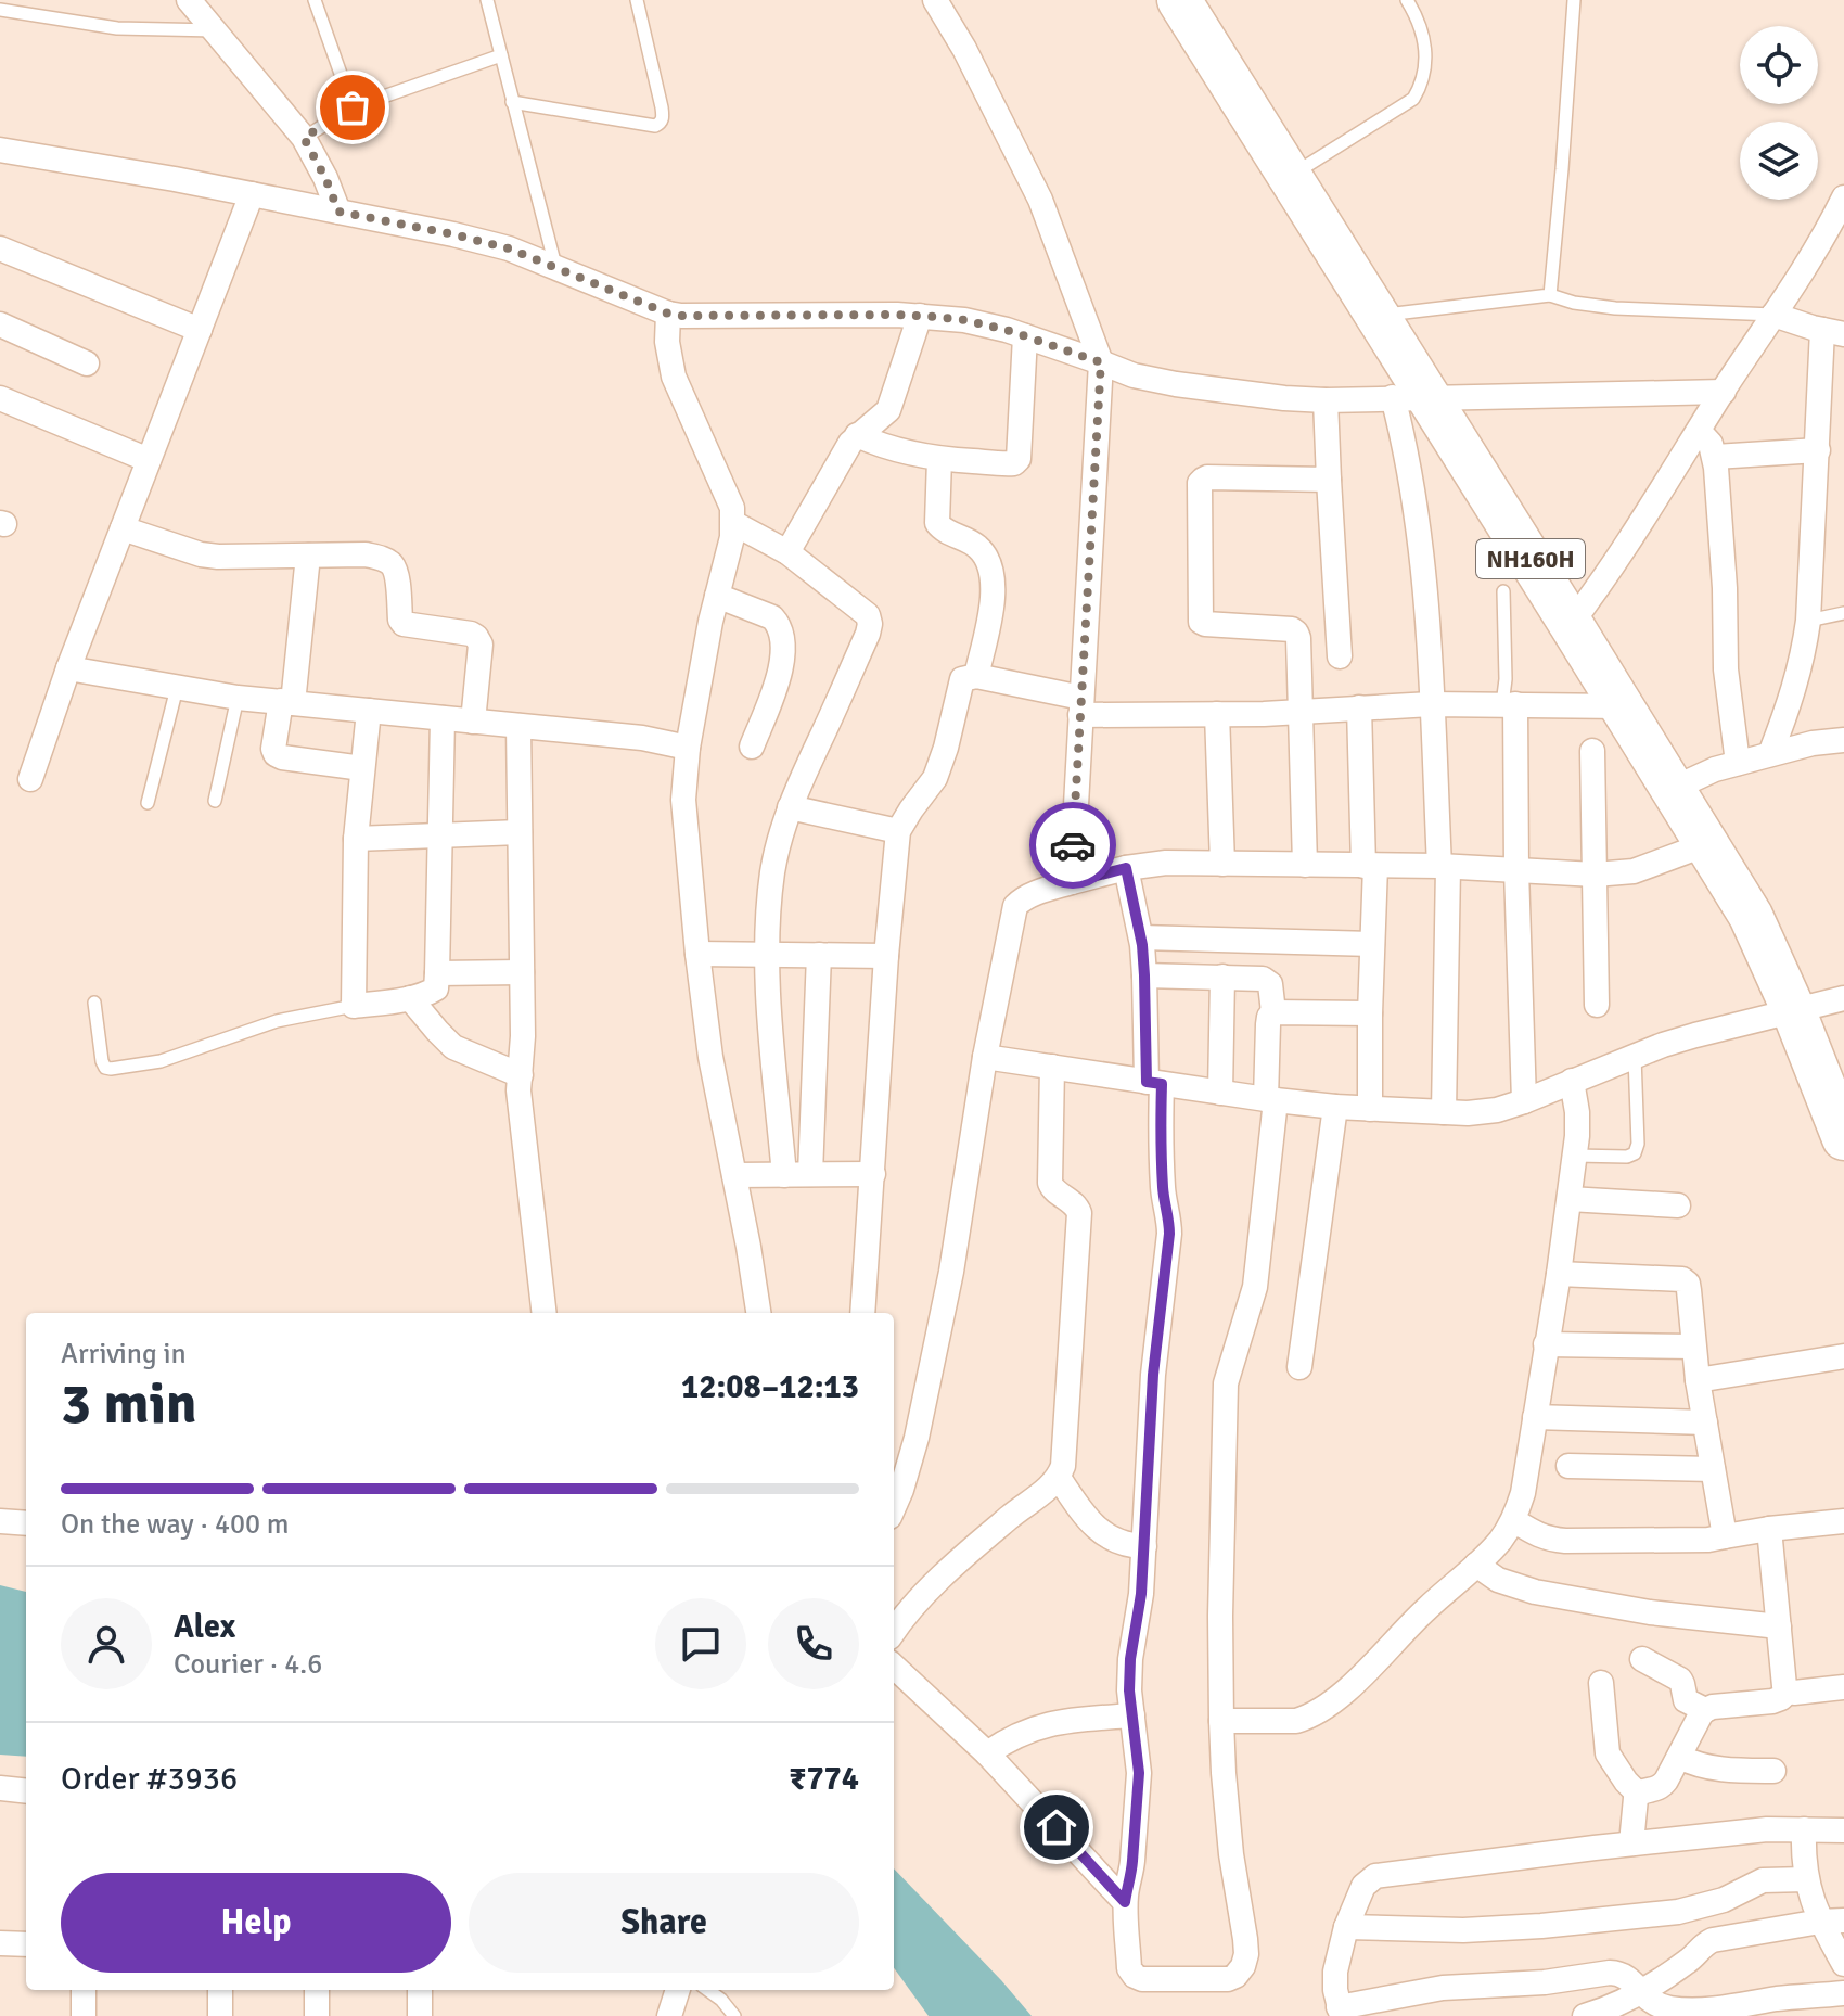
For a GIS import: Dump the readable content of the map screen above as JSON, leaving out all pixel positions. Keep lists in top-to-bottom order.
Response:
{
  "streets": {
    "highway": ["NH160H"]
  },
  "page": {
    "heading": ["3 min", "Arriving in", "12:08–12:13"],
    "panel": [
      "Alex",
      "Courier · 4.6",
      "Order #3936",
      "₹774"
    ],
    "bar": "On the way · 400 m",
    "buttons": ["Help", "Share"]
  }
}
